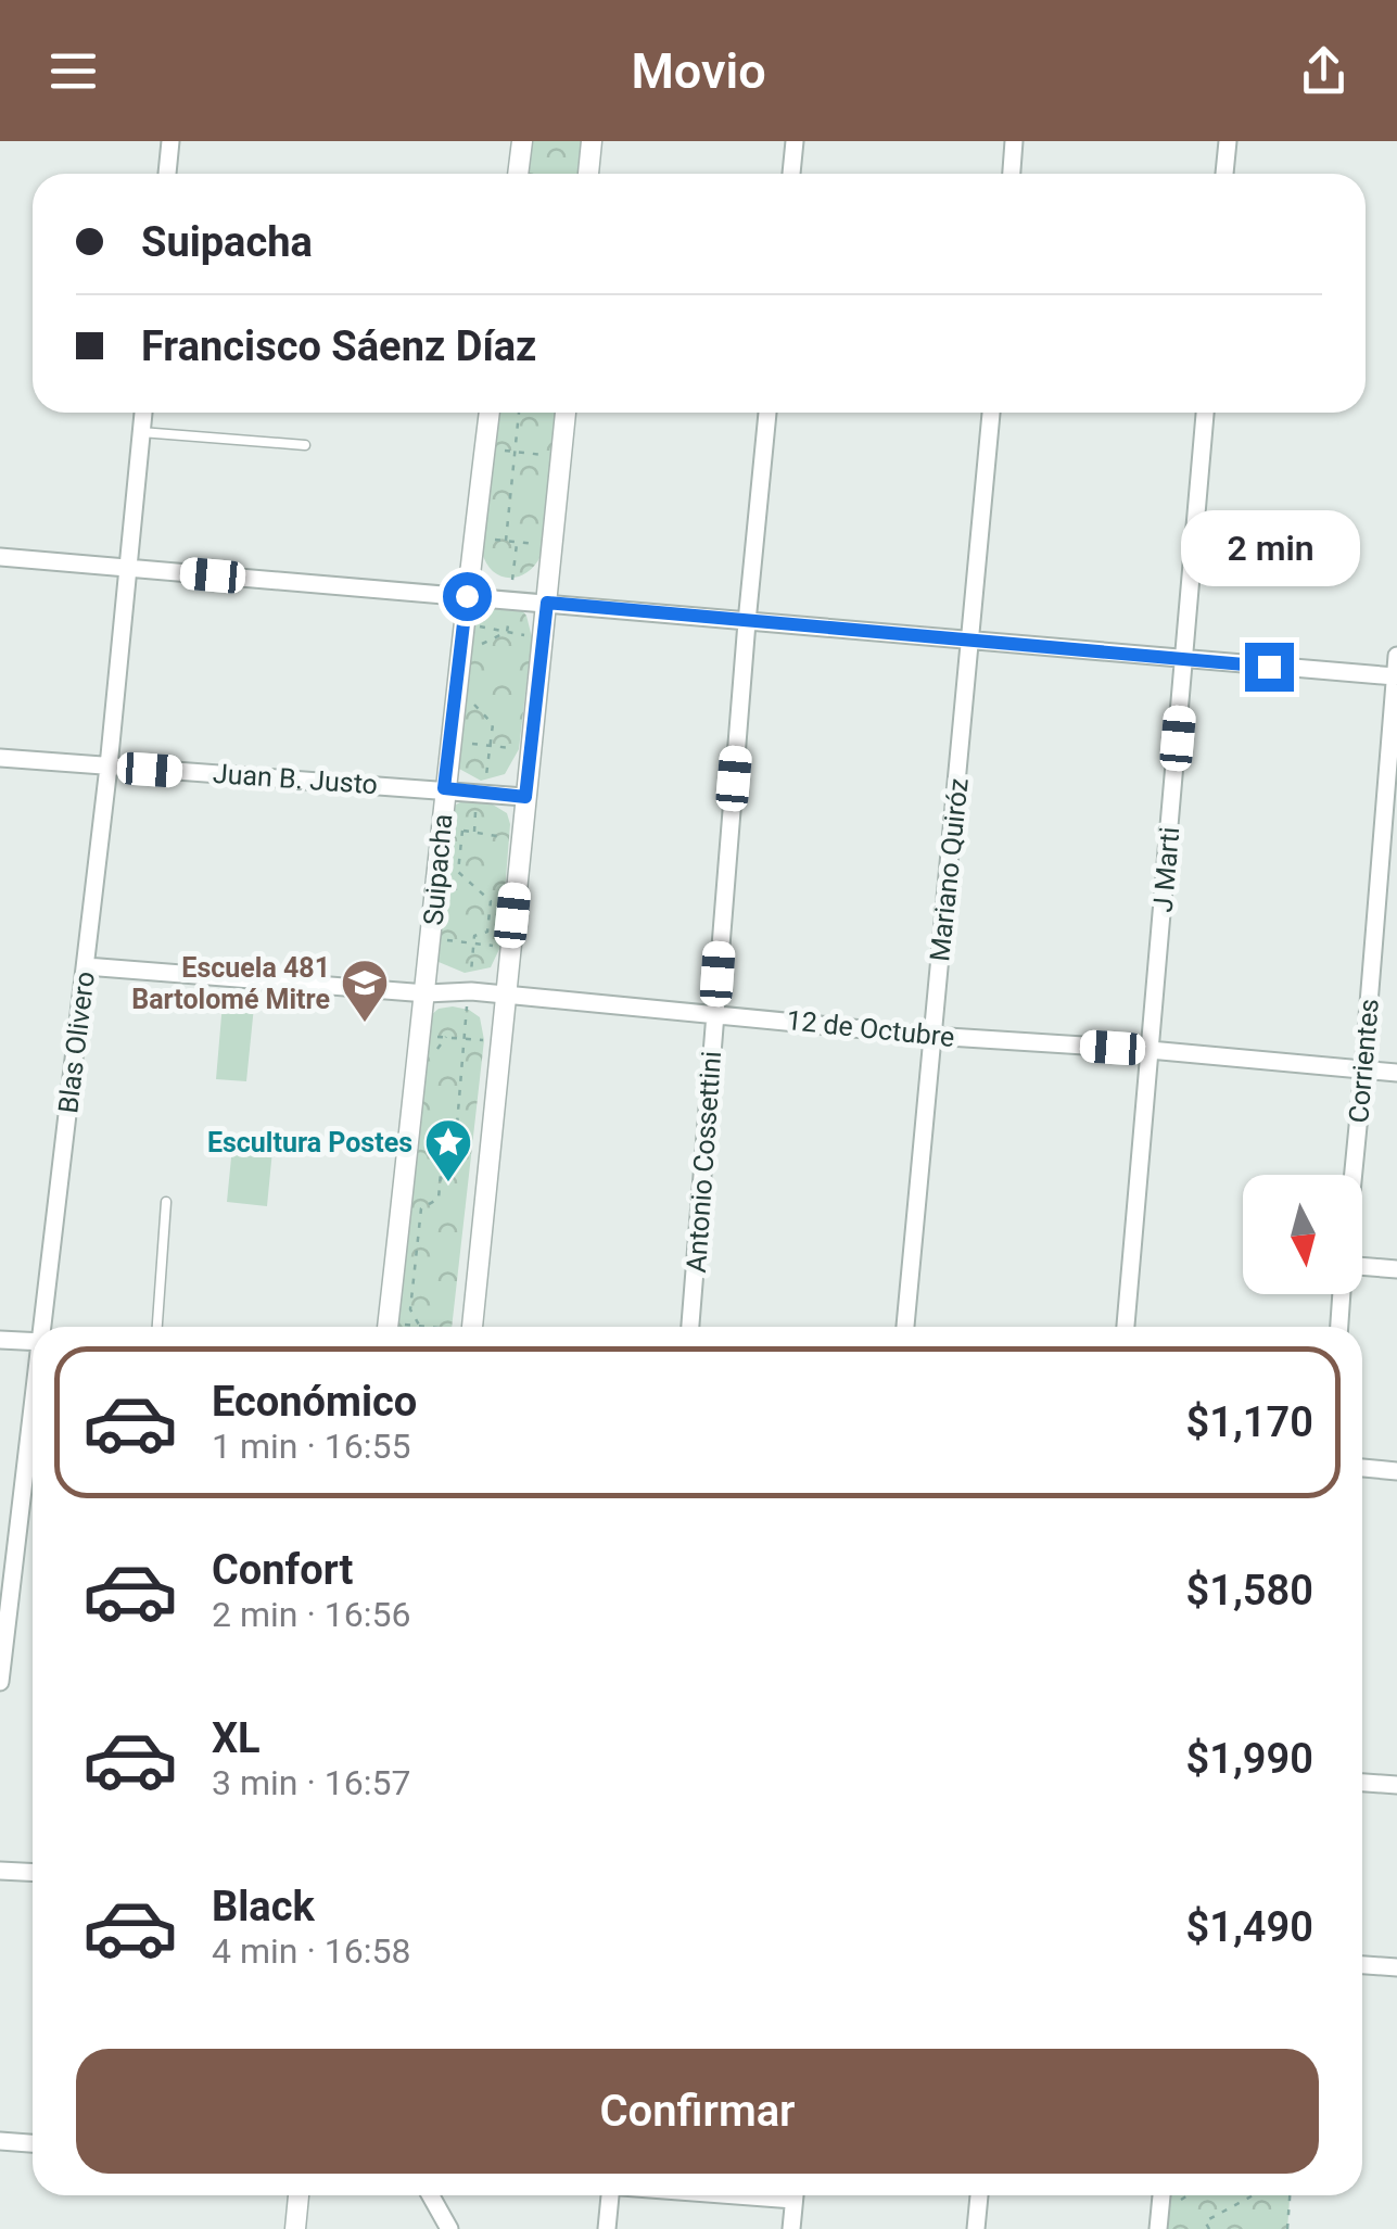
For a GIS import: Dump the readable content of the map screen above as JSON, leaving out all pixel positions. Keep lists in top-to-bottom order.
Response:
{
  "streets": {
    "street": [
      "Juan B. Justo",
      "Suipacha",
      "Mariano Quiróz",
      "J Marti",
      "12 de Octubre",
      "Blas Olivero",
      "Corrientes",
      "Antonio Cossettini"
    ]
  },
  "crossings": [
    ["Juan B. Justo", "Suipacha"],
    ["Juan B. Justo", "Blas Olivero"],
    ["Suipacha", "12 de Octubre"],
    ["Mariano Quiróz", "12 de Octubre"],
    ["J Marti", "12 de Octubre"],
    ["12 de Octubre", "Blas Olivero"],
    ["12 de Octubre", "Corrientes"],
    ["12 de Octubre", "Antonio Cossettini"]
  ],
  "places": {
    "school or university": ["Escuela 481 Bartolomé Mitre"],
    "place": ["Escultura Postes"]
  },
  "north": "bottom",
  "page": {
    "header": "Movio",
    "banner": ["Suipacha", "Francisco Sáenz Díaz"],
    "bubble": "2 min",
    "list": [
      {
        "name": "Económico",
        "note": "1 min · 16:55",
        "value": "$1,170"
      },
      {
        "name": "Confort",
        "note": "2 min · 16:56",
        "value": "$1,580"
      },
      {
        "name": "XL",
        "note": "3 min · 16:57",
        "value": "$1,990"
      },
      {
        "name": "Black",
        "note": "4 min · 16:58",
        "value": "$1,490"
      }
    ],
    "buttons": "Confirmar"
  }
}
